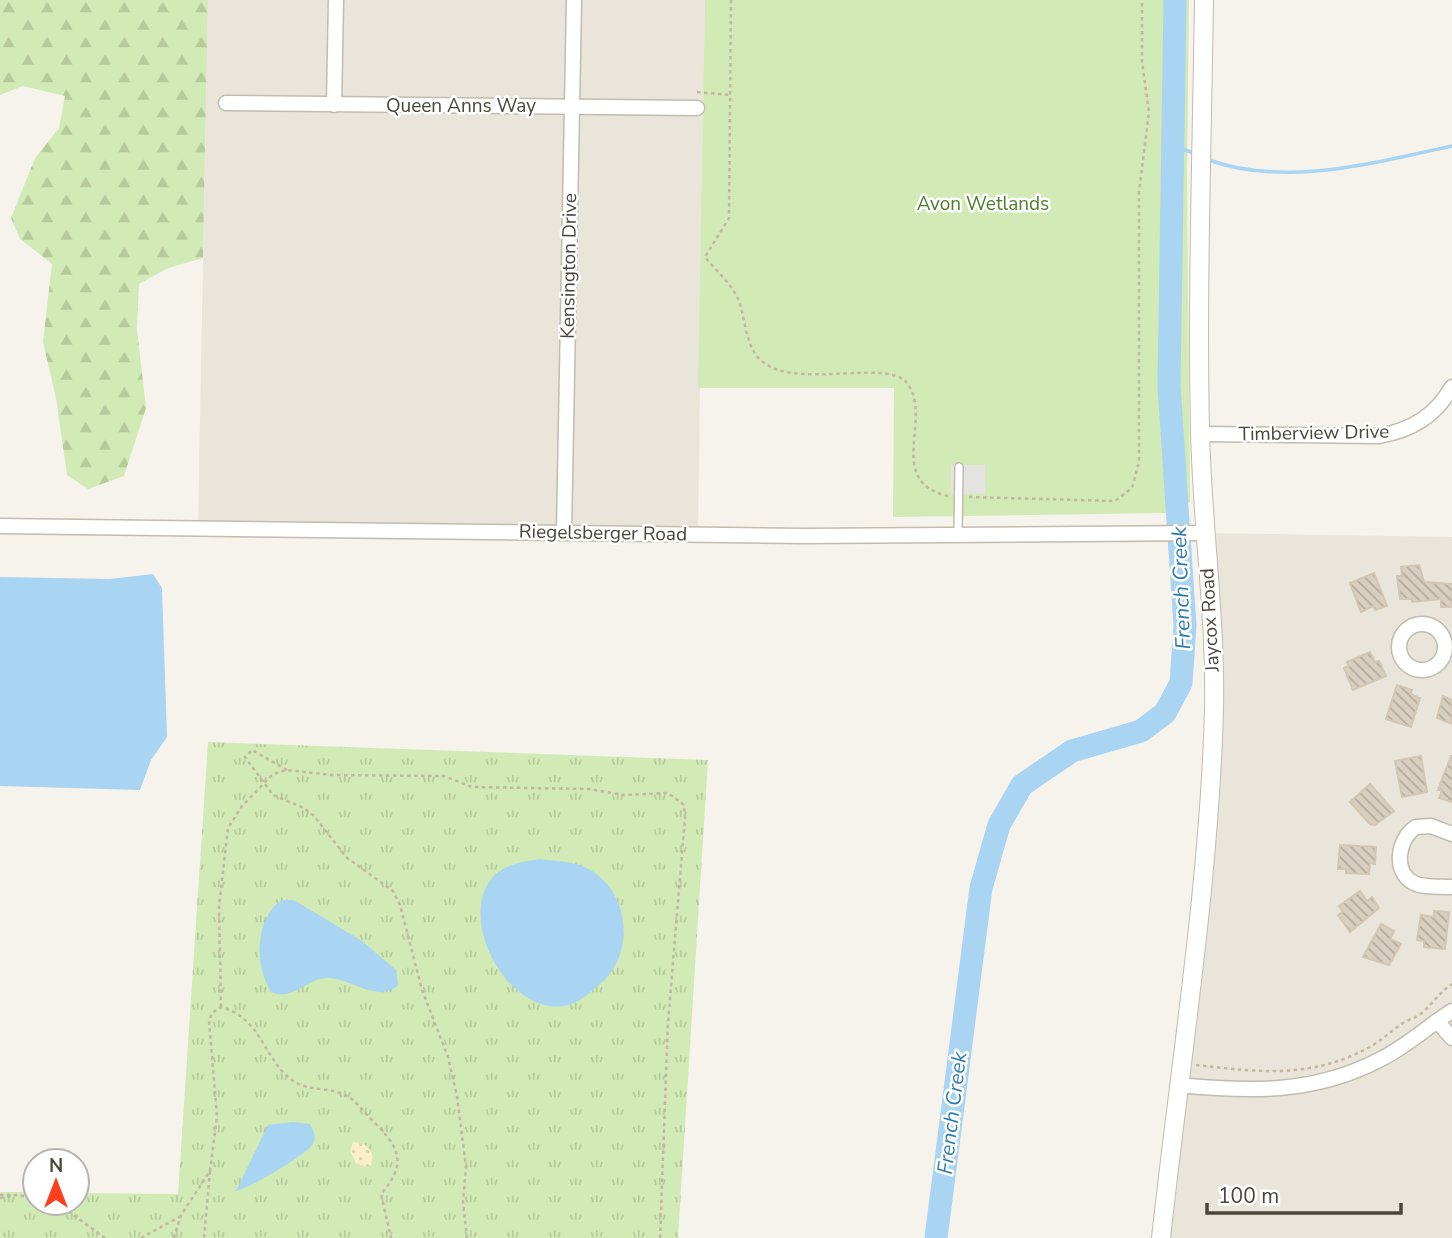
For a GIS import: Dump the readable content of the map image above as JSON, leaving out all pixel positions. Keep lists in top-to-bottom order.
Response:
{
  "streets": {
    "street": [
      "Queen Anns Way",
      "Kensington Drive",
      "Timberview Drive",
      "Riegelsberger Road",
      "Jaycox Road"
    ]
  },
  "crossings": [
    ["Queen Anns Way", "Kensington Drive"],
    ["Kensington Drive", "Riegelsberger Road"],
    ["Timberview Drive", "Jaycox Road"],
    ["Riegelsberger Road", "Jaycox Road"]
  ],
  "water": ["French Creek"],
  "parks": ["Avon Wetlands"],
  "scale_bar": "100 m",
  "north": "top"
}
